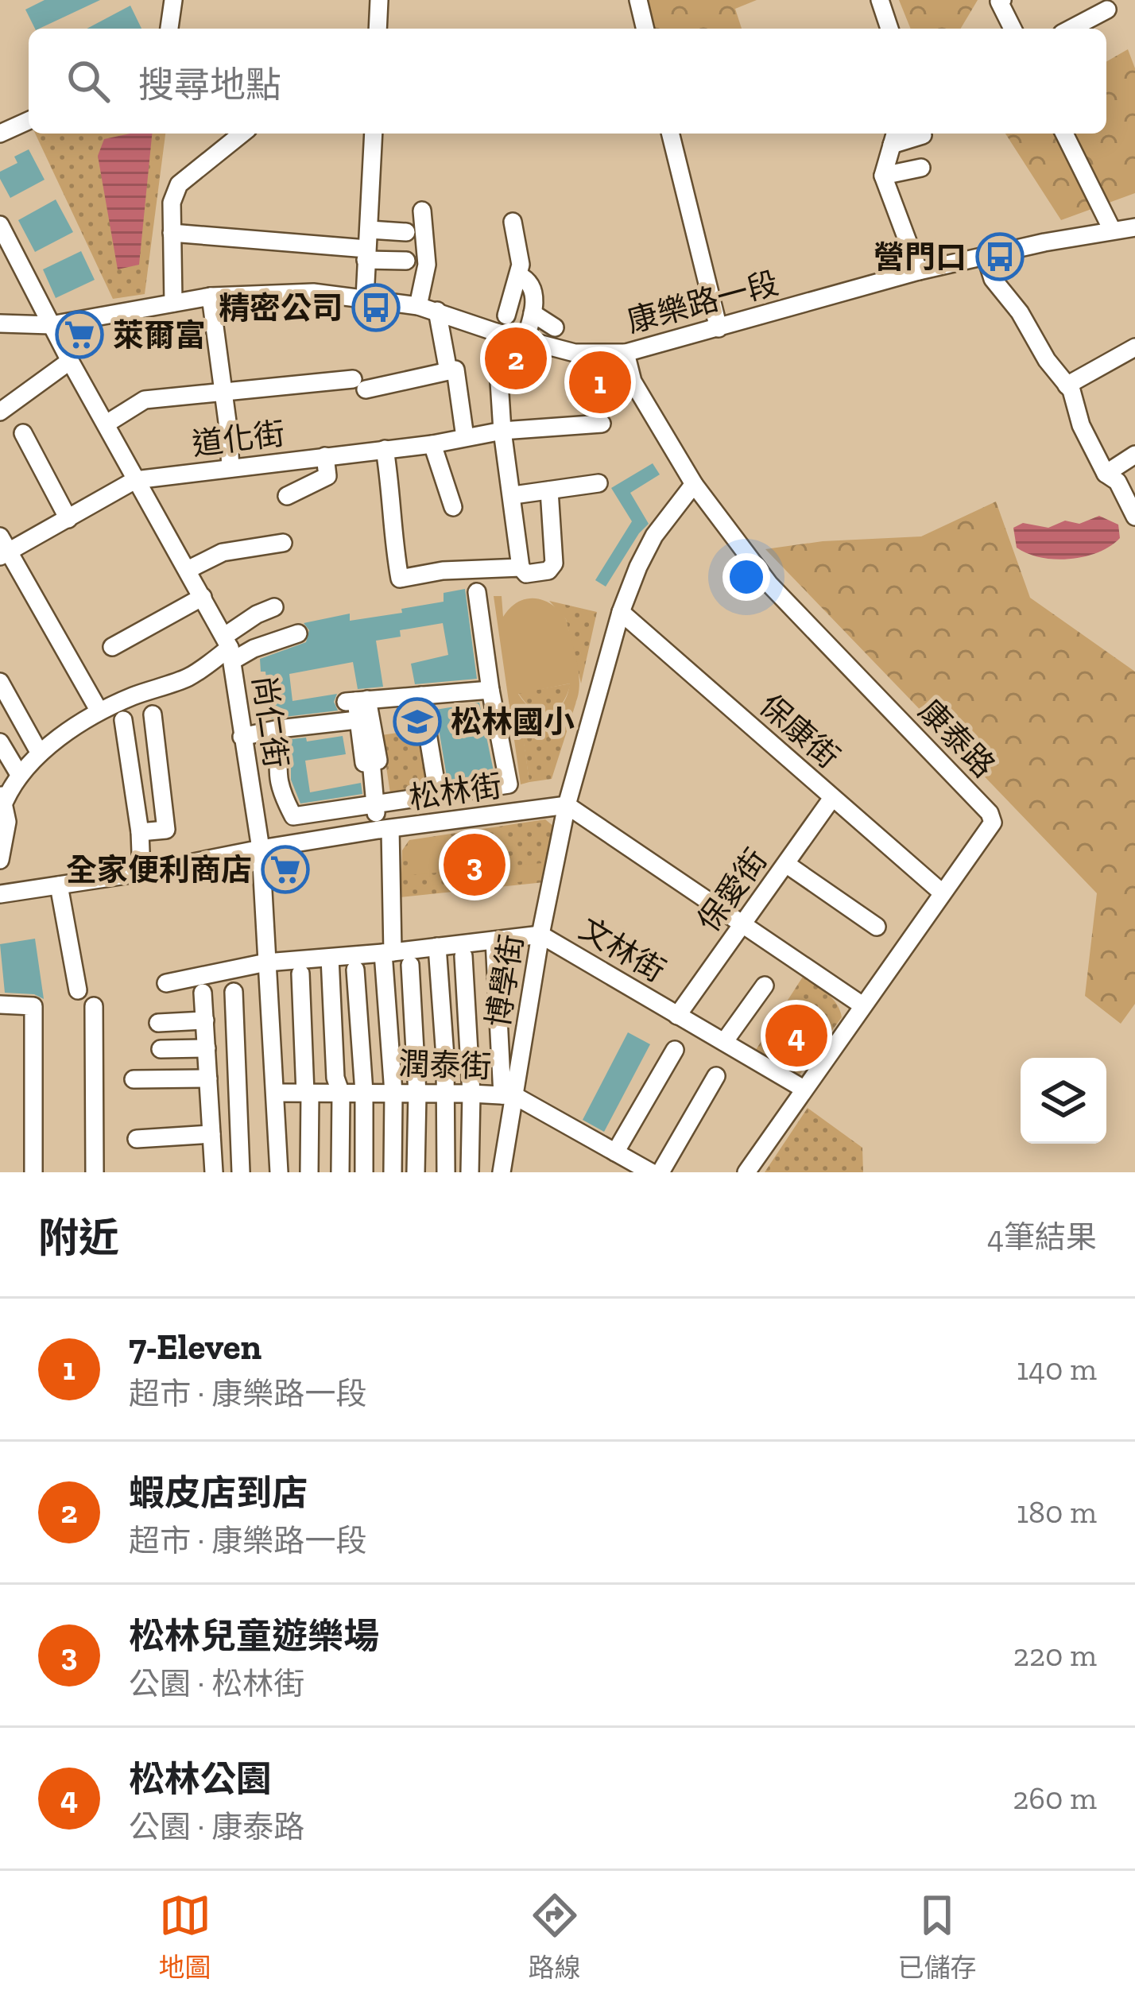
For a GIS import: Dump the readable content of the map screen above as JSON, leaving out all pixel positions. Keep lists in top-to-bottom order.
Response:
{
  "streets": {
    "street": [
      "康樂路一段",
      "道化街",
      "尚仁街",
      "保康街",
      "康泰路",
      "松林街",
      "保愛街",
      "文林街",
      "博學街",
      "潤泰街"
    ]
  },
  "crossings": [
    ["康樂路一段", "尚仁街"],
    ["康樂路一段", "康泰路"],
    ["道化街", "尚仁街"],
    ["尚仁街", "松林街"],
    ["尚仁街", "文林街"],
    ["尚仁街", "潤泰街"],
    ["保康街", "康泰路"],
    ["保康街", "保愛街"],
    ["保康街", "博學街"],
    ["康泰路", "文林街"],
    ["康泰路", "博學街"],
    ["松林街", "博學街"],
    ["保愛街", "文林街"],
    ["文林街", "博學街"],
    ["博學街", "潤泰街"]
  ],
  "places": {
    "bus stop": ["營門口", "精密公司"],
    "supermarket": ["萊爾富", "全家便利商店"],
    "school or university": ["松林國小"]
  },
  "page": {
    "search": "搜尋地點",
    "pins": [
      "2",
      "1",
      "3",
      "4"
    ],
    "heading": ["附近", "4筆結果"],
    "list": [
      {
        "mark": "1",
        "name": "7-Eleven",
        "note": "超市 · 康樂路一段",
        "value": "140 m"
      },
      {
        "mark": "2",
        "name": "蝦皮店到店",
        "note": "超市 · 康樂路一段",
        "value": "180 m"
      },
      {
        "mark": "3",
        "name": "松林兒童遊樂場",
        "note": "公園 · 松林街",
        "value": "220 m"
      },
      {
        "mark": "4",
        "name": "松林公園",
        "note": "公園 · 康泰路",
        "value": "260 m"
      }
    ],
    "nav": ["地圖", "路線", "已儲存"]
  }
}
